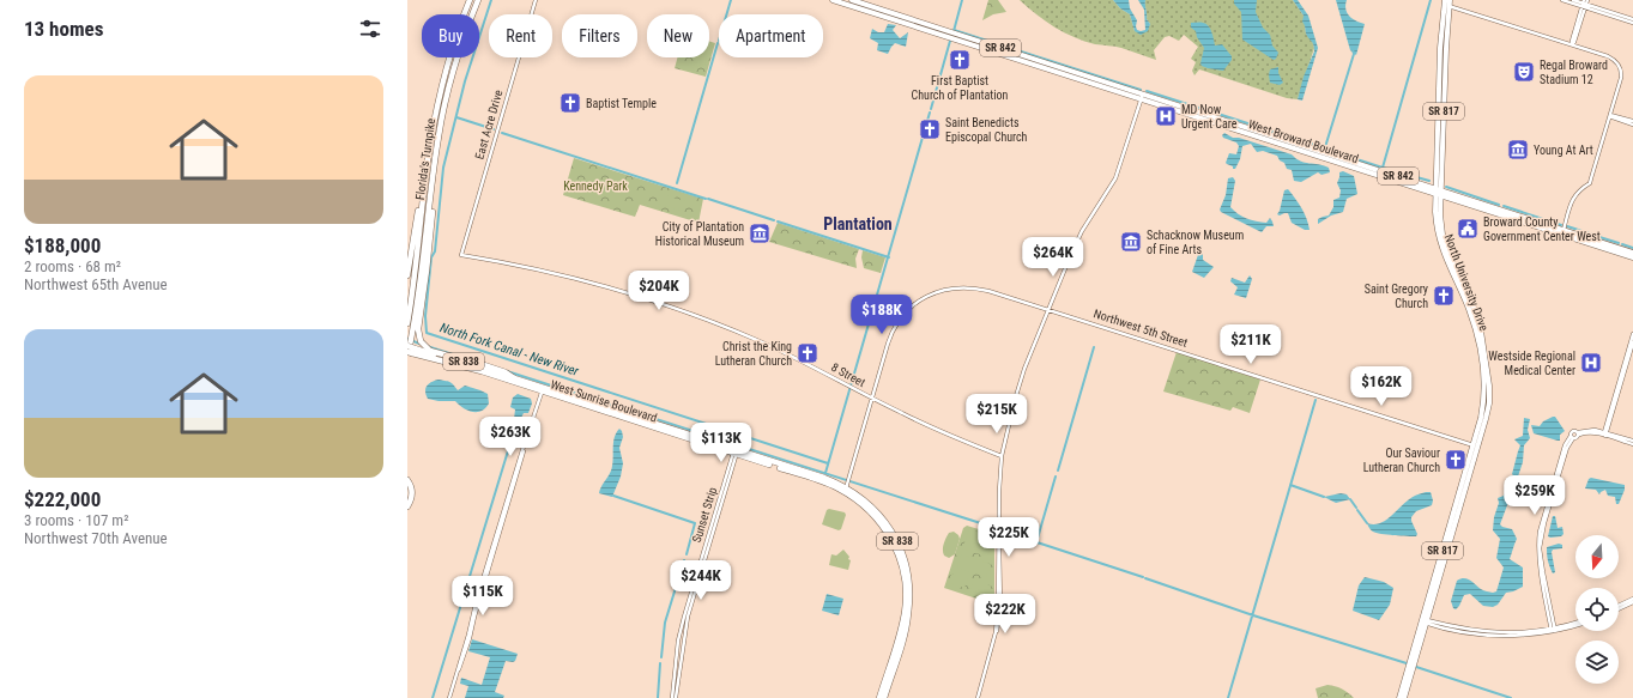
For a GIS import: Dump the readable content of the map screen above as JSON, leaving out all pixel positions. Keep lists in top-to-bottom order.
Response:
{
  "streets": {
    "highway": ["Florida's Turnpike", "SR 838", "West Sunrise Boulevard"],
    "main road": [
      "SR 842",
      "SR 817",
      "West Broward Boulevard",
      "North University Drive"
    ],
    "street": [
      "East Acre Drive",
      "Northwest 5th Street",
      "8 Street",
      "Sunset Strip"
    ]
  },
  "crossings": [
    ["SR 817", "North University Drive"],
    ["East Acre Drive", "8 Street"],
    ["West Broward Boulevard", "North University Drive"],
    ["Florida's Turnpike", "West Sunrise Boulevard"],
    ["North University Drive", "Northwest 5th Street"],
    ["Northwest 5th Street", "8 Street"],
    ["Northwest 5th Street", "West Sunrise Boulevard"],
    ["West Sunrise Boulevard", "Sunset Strip"]
  ],
  "districts": ["Plantation"],
  "water": ["North Fork Canal - New River"],
  "parks": ["Kennedy Park"],
  "places": {
    "church": [
      "First Baptist Church of Plantation",
      "Baptist Temple",
      "Saint Benedicts Episcopal Church",
      "Saint Gregory Church",
      "Christ the King Lutheran Church",
      "Our Saviour Lutheran Church"
    ],
    "theatre": ["Regal Broward Stadium 12"],
    "hospital": ["MD Now Urgent Care", "Westside Regional Medical Center"],
    "museum": ["Young At Art", "City of Plantation Historical Museum", "Schacknow Museum of Fine Arts"],
    "public building": ["Broward County Government Center West"]
  },
  "north": "bottom",
  "page": {
    "heading": "13 homes",
    "chip": [
      "Buy",
      "Rent",
      "Filters",
      "New",
      "Apartment"
    ],
    "list": [
      {
        "name": "$188,000",
        "note": "2 rooms · 68 m² · Northwest 65th Avenue"
      },
      {
        "name": "$222,000",
        "note": "3 rooms · 107 m² · Northwest 70th Avenue"
      }
    ],
    "price": [
      "$264K",
      "$204K",
      "$188K",
      "$211K",
      "$162K",
      "$215K",
      "$263K",
      "$113K",
      "$259K",
      "$225K",
      "$244K",
      "$115K",
      "$222K"
    ]
  }
}
